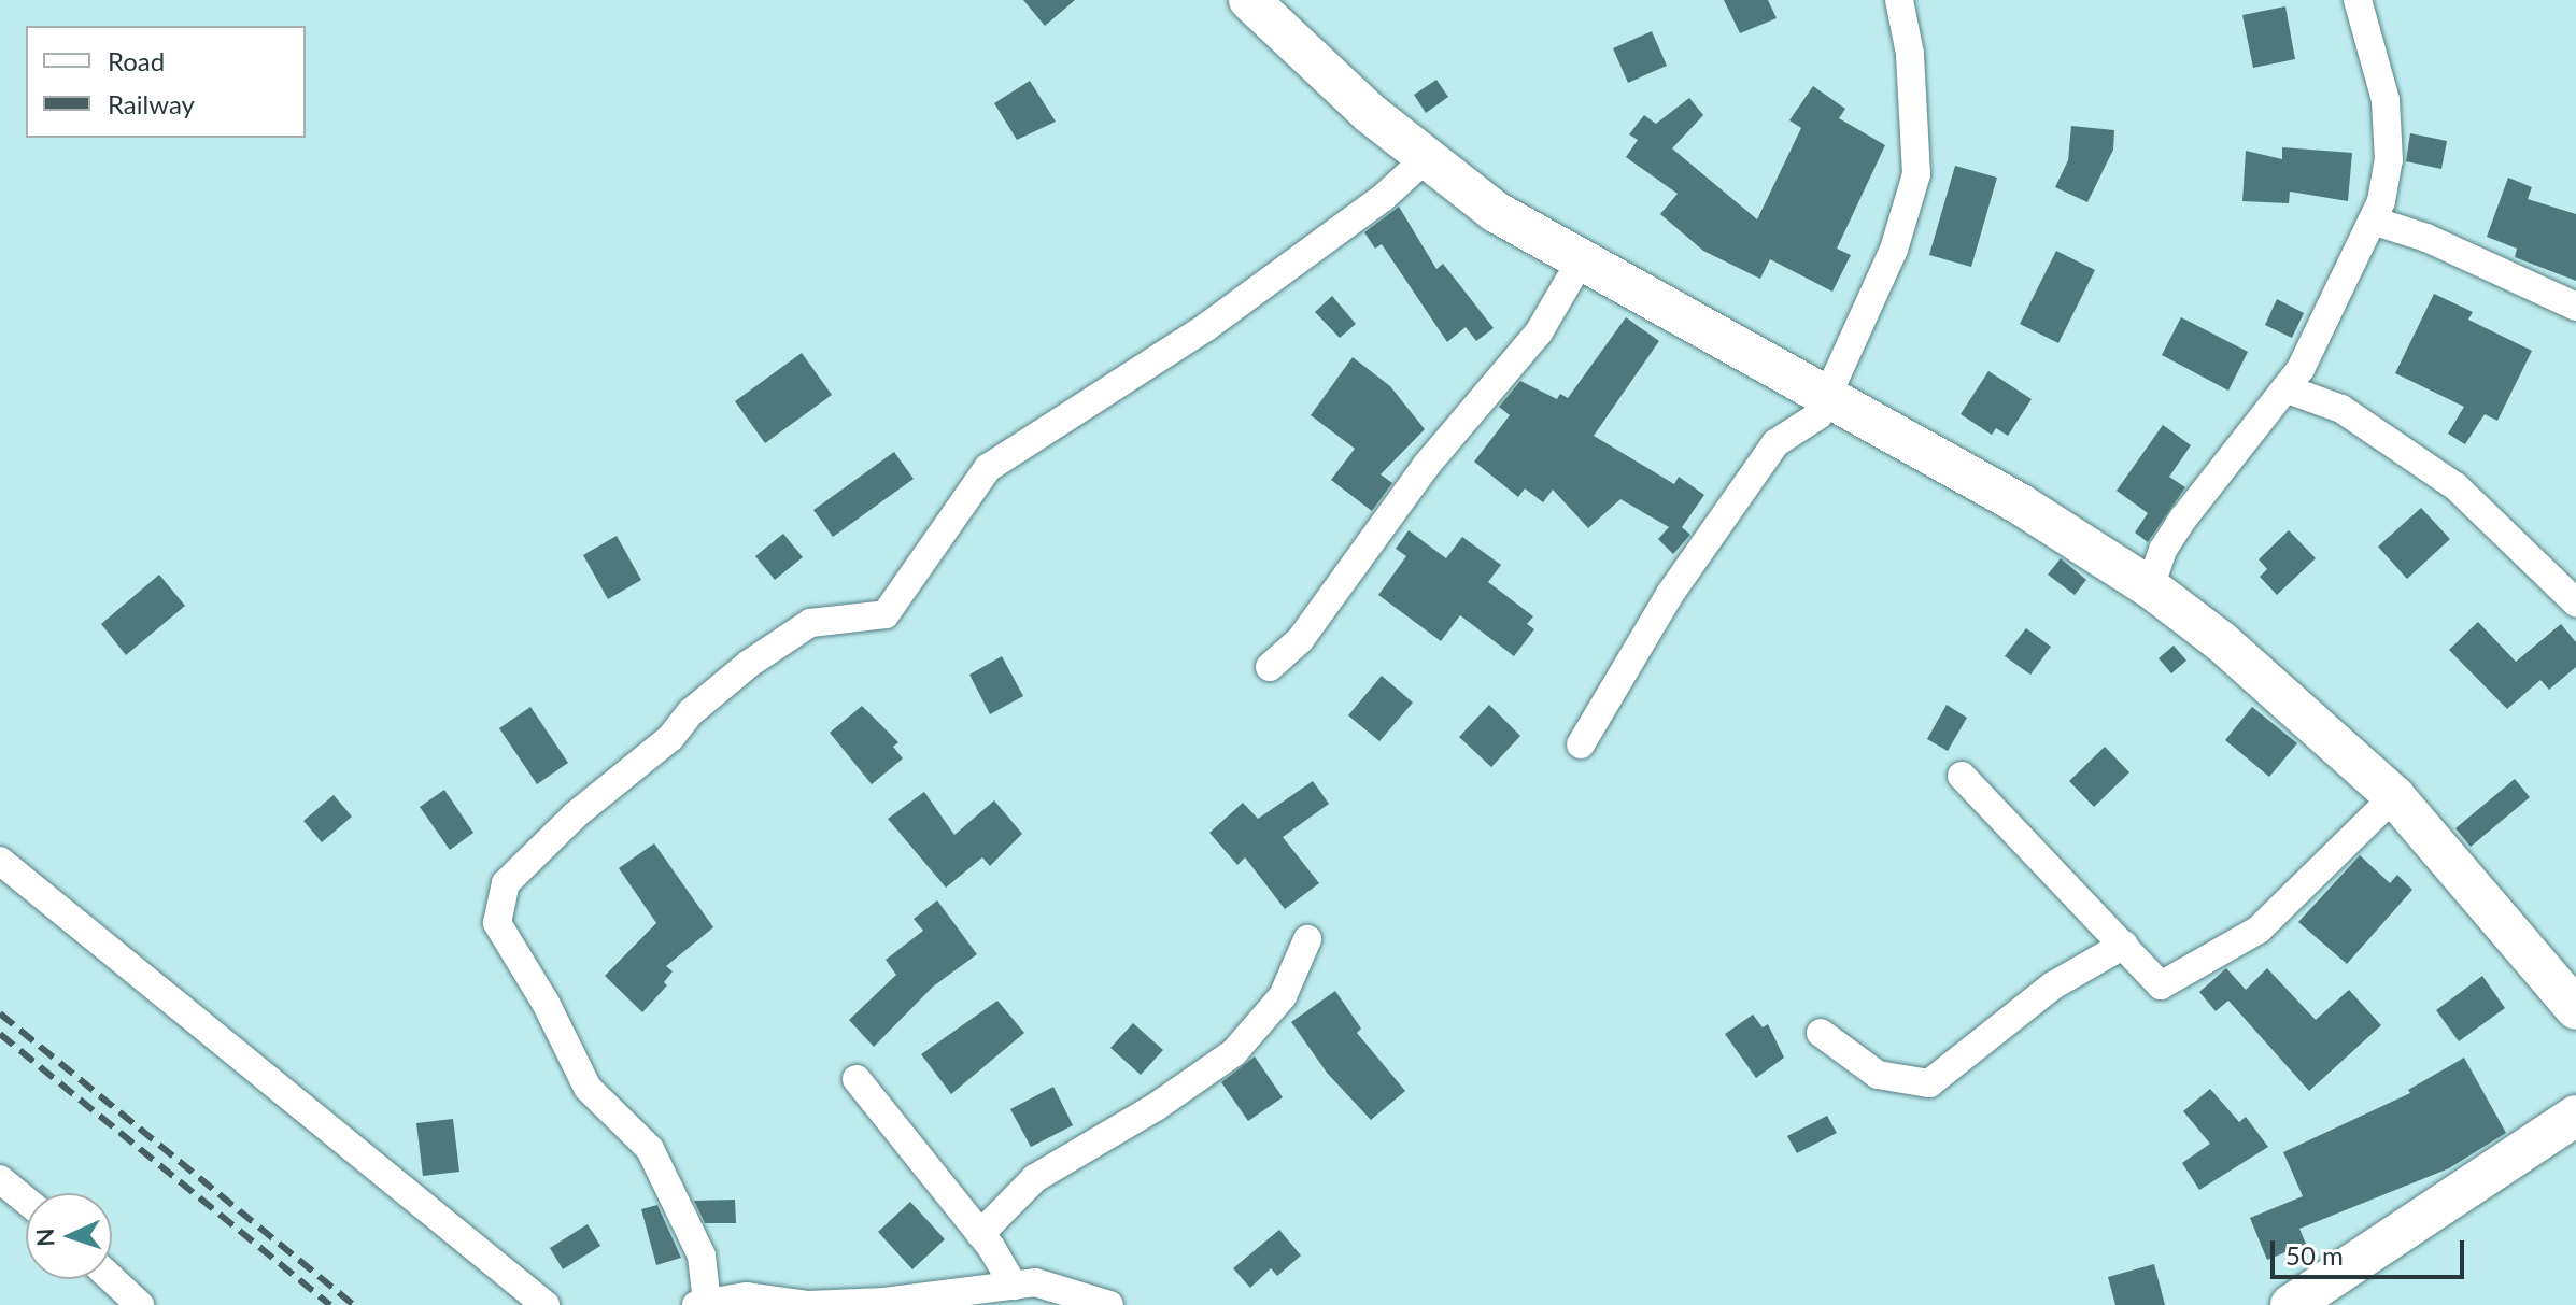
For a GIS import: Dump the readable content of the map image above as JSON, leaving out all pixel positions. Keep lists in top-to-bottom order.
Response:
{
  "legend": ["Road", "Railway"],
  "scale_bar": "50 m",
  "north": "left"
}
